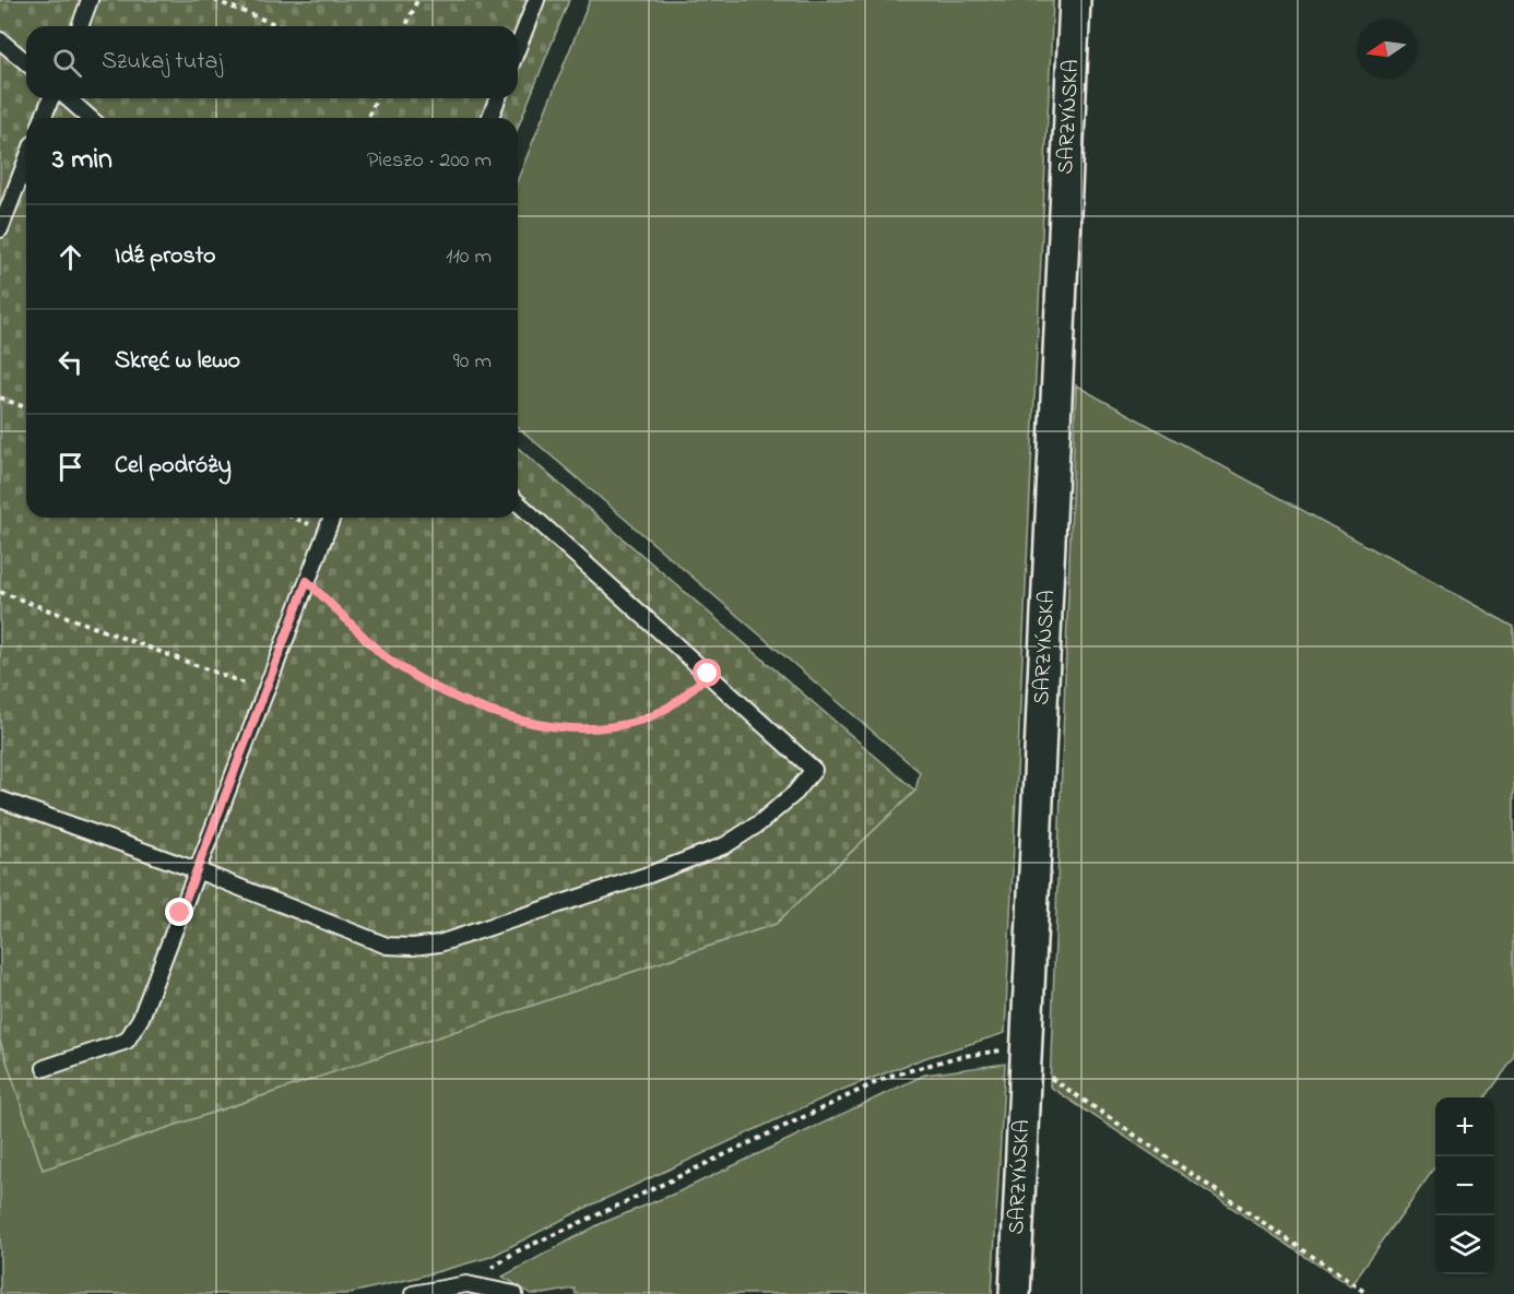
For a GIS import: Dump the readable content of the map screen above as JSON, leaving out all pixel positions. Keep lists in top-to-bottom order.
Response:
{
  "streets": {
    "street": ["SARZYŃSKA"]
  },
  "north": "left",
  "page": {
    "search": "Szukaj tutaj",
    "heading": ["3 min", "Pieszo · 200 m"],
    "list": [
      ["Idź prosto", "110 m"],
      ["Skręć w lewo", "90 m"],
      "Cel podróży"
    ],
    "map_buttons": ["+", "−"]
  }
}
